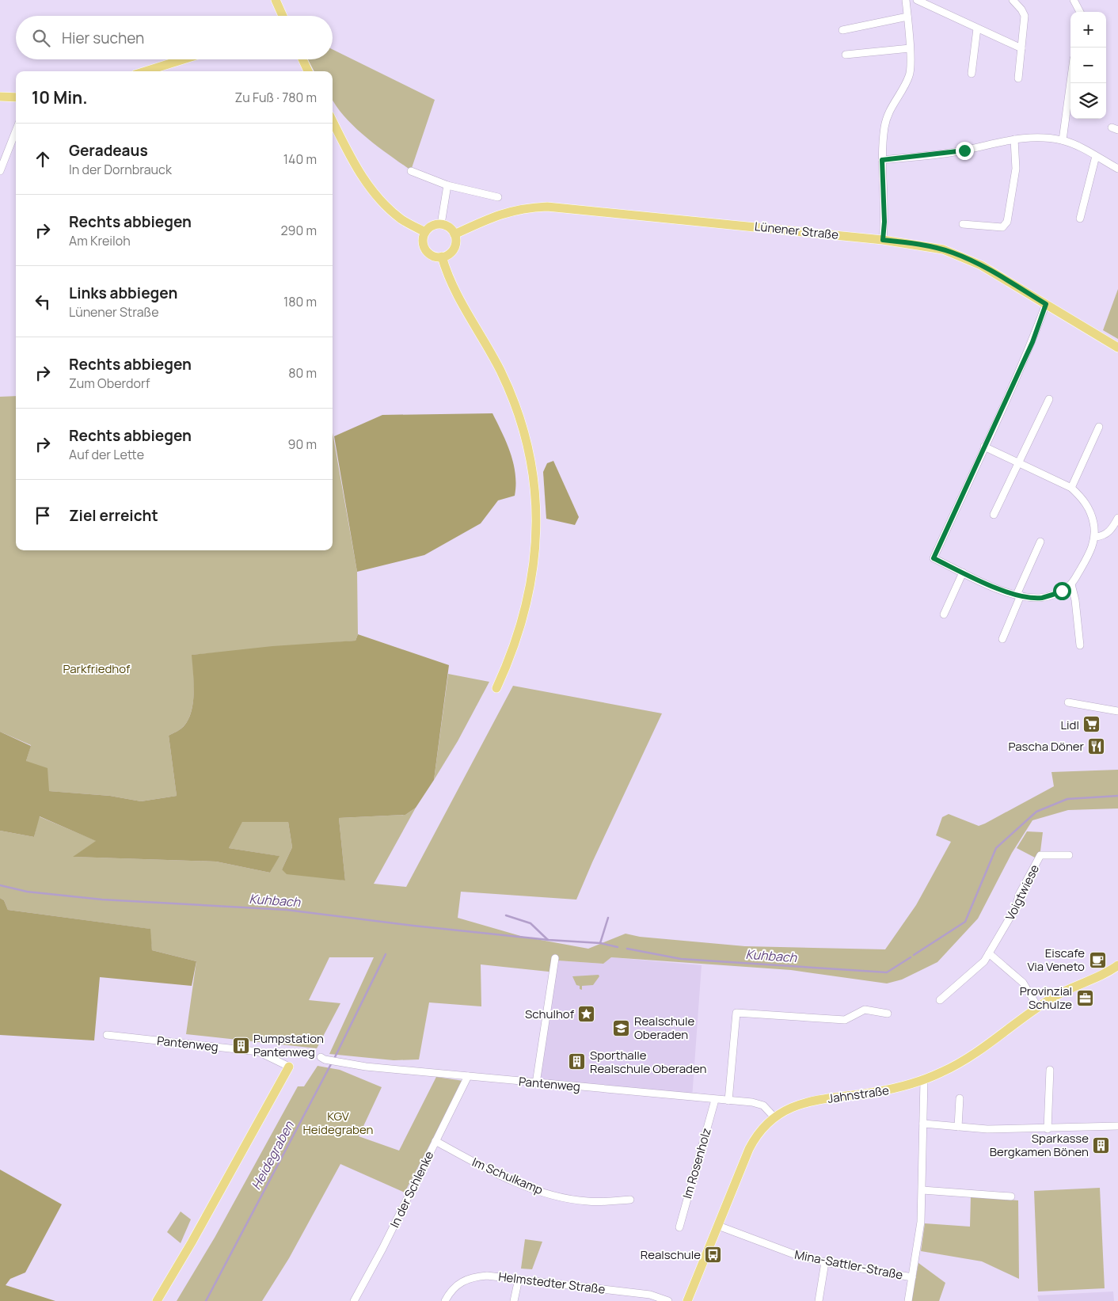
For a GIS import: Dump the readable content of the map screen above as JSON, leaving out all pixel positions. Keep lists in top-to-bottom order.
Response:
{
  "streets": {
    "main road": ["Lünener Straße", "Jahnstraße"],
    "street": [
      "Voigtwiese",
      "Pantenweg",
      "Im Rosenholz",
      "Im Schulkamp",
      "In der Schlenke",
      "Mina-Sattler-Straße",
      "Helmstedter Straße"
    ]
  },
  "crossings": [
    ["Pantenweg", "Jahnstraße"],
    ["Pantenweg", "Im Rosenholz"],
    ["Pantenweg", "In der Schlenke"],
    ["Jahnstraße", "Mina-Sattler-Straße"],
    ["Im Schulkamp", "In der Schlenke"]
  ],
  "water": ["Kuhbach", "Heidegraben"],
  "parks": ["Parkfriedhof", "KGV Heidegraben"],
  "places": {
    "supermarket": ["Lidl"],
    "restaurant": ["Pascha Döner"],
    "cafe": ["Eiscafe Via Veneto"],
    "office": ["Provinzial Schulze"],
    "place": ["Schulhof"],
    "school or university": ["Realschule Oberaden"],
    "building": ["Pumpstation Pantenweg", "Sporthalle Realschule Oberaden", "Sparkasse Bergkamen Bönen"],
    "bus stop": ["Realschule"]
  },
  "page": {
    "map_buttons": ["+", "−"],
    "search": "Hier suchen",
    "heading": ["10 Min.", "Zu Fuß · 780 m"],
    "list": [
      ["Geradeaus", "In der Dornbrauck", "140 m"],
      ["Rechts abbiegen", "Am Kreiloh", "290 m"],
      ["Links abbiegen", "Lünener Straße", "180 m"],
      ["Rechts abbiegen", "Zum Oberdorf", "80 m"],
      ["Rechts abbiegen", "Auf der Lette", "90 m"],
      "Ziel erreicht"
    ]
  }
}
